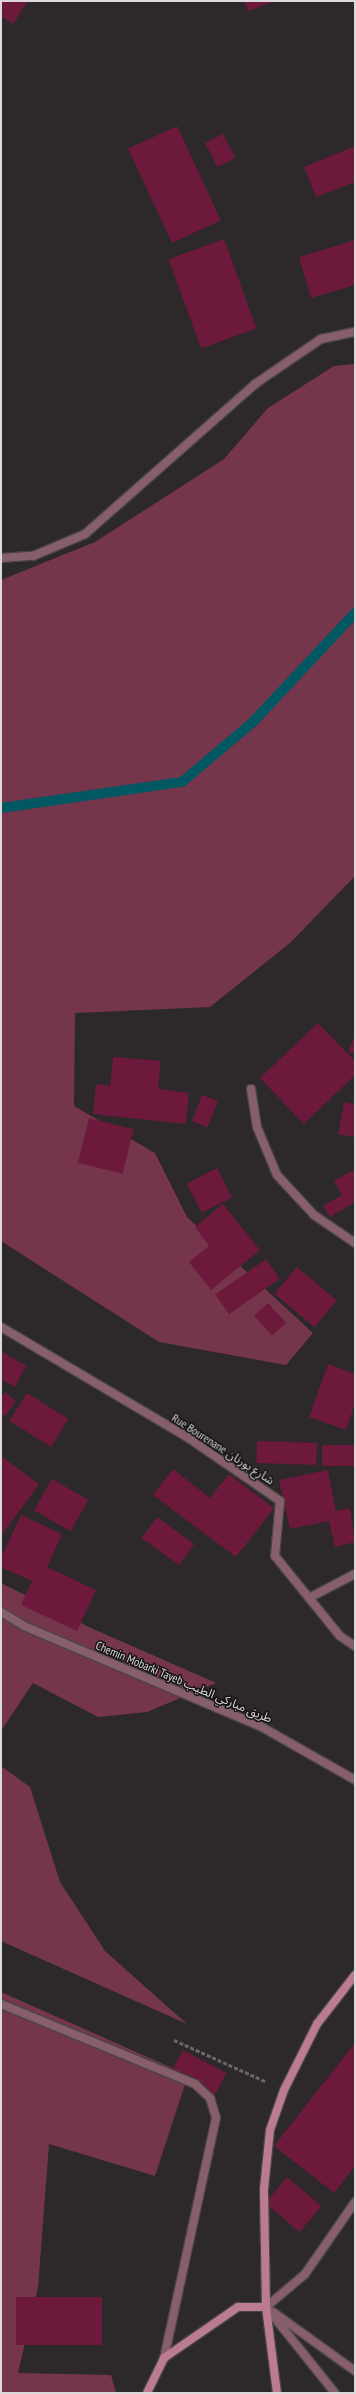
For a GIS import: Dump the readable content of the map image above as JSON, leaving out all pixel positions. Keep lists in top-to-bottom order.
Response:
{
  "streets": {
    "street": ["Rue Bourenane شارع بورنان", "Chemin Mobarki Tayeb طريق مباركي الطيب"]
  }
}
